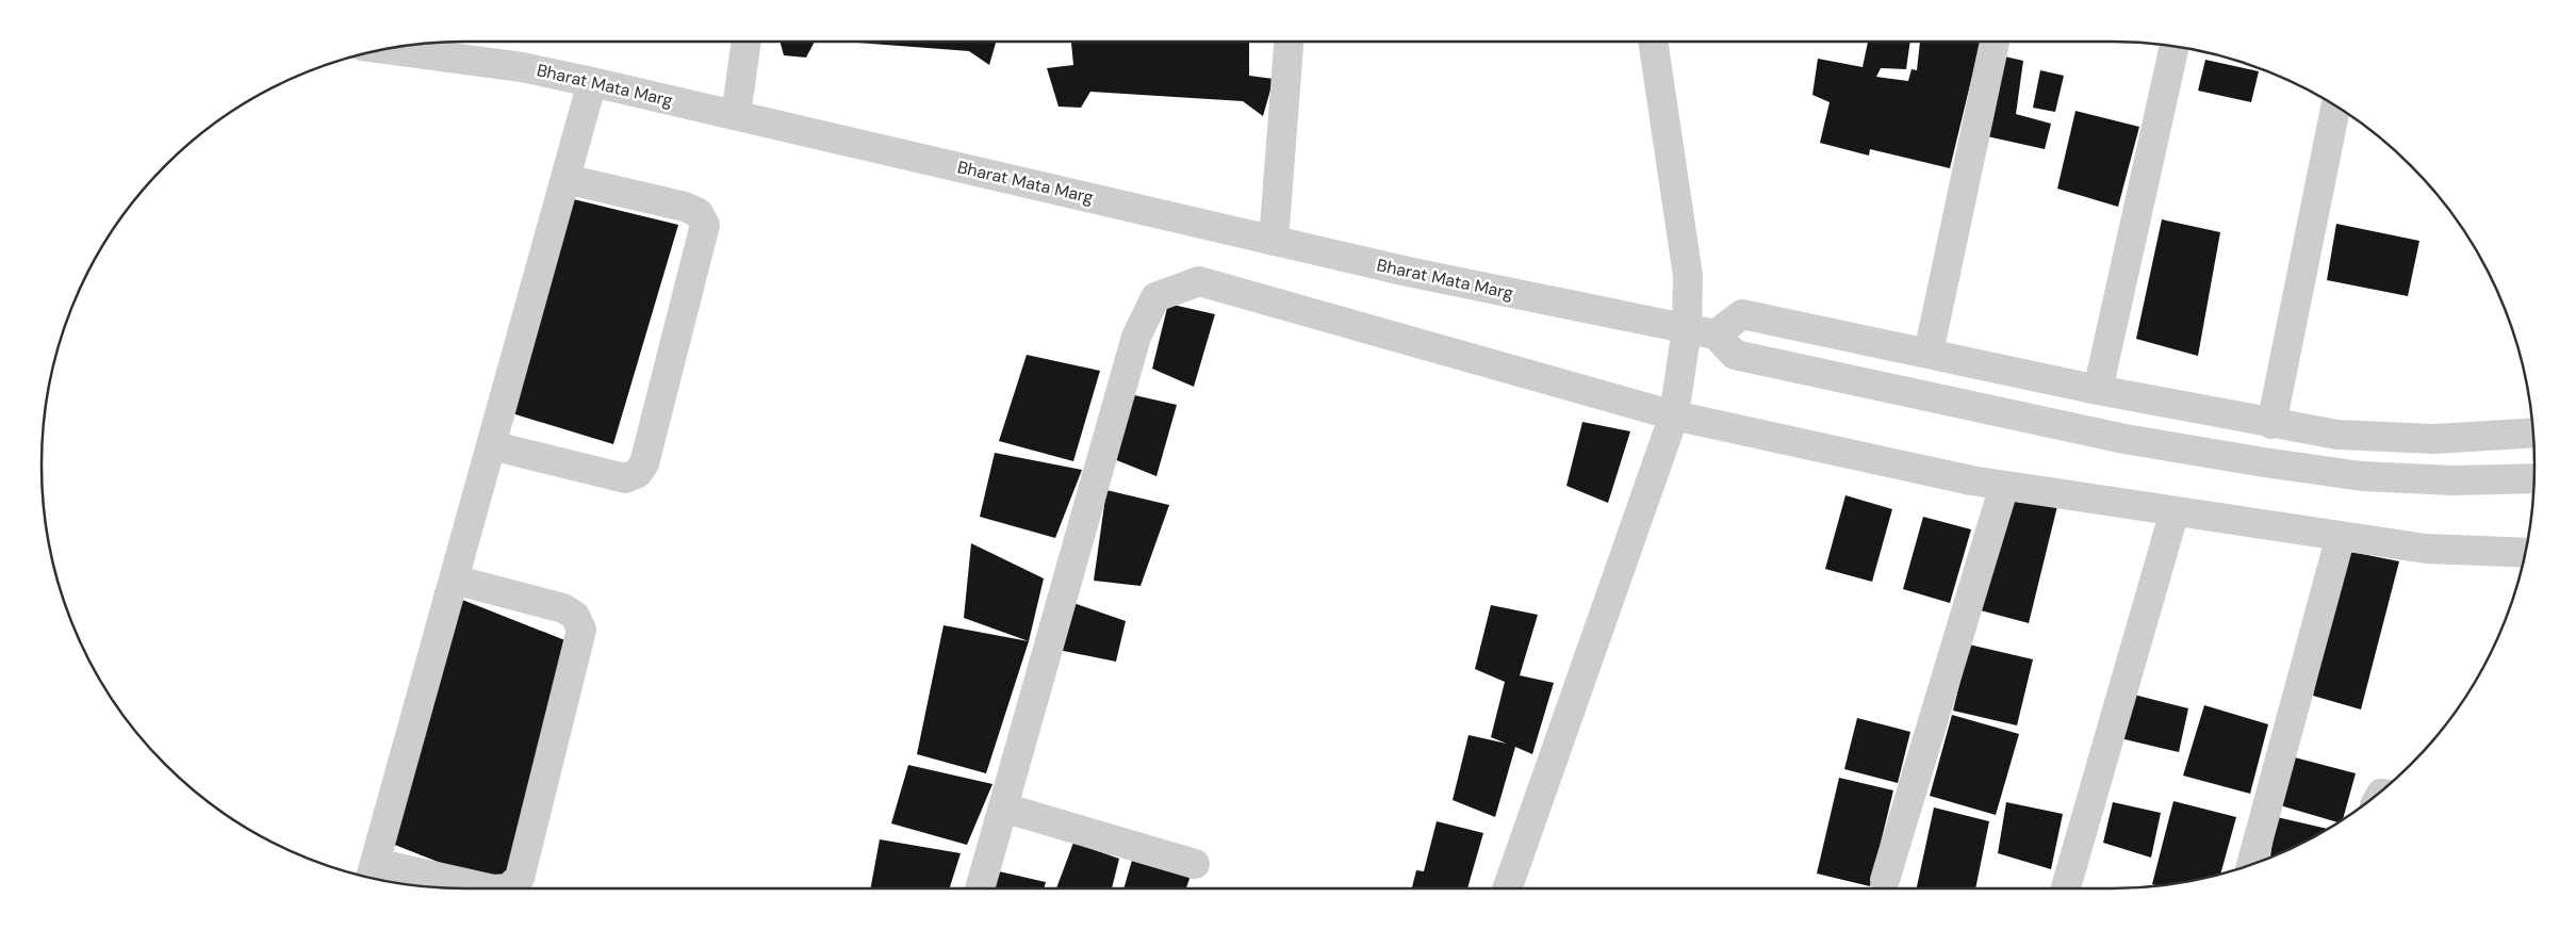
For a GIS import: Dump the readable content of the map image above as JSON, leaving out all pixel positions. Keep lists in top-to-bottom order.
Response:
{
  "streets": {
    "street": ["Bharat Mata Marg"]
  }
}
